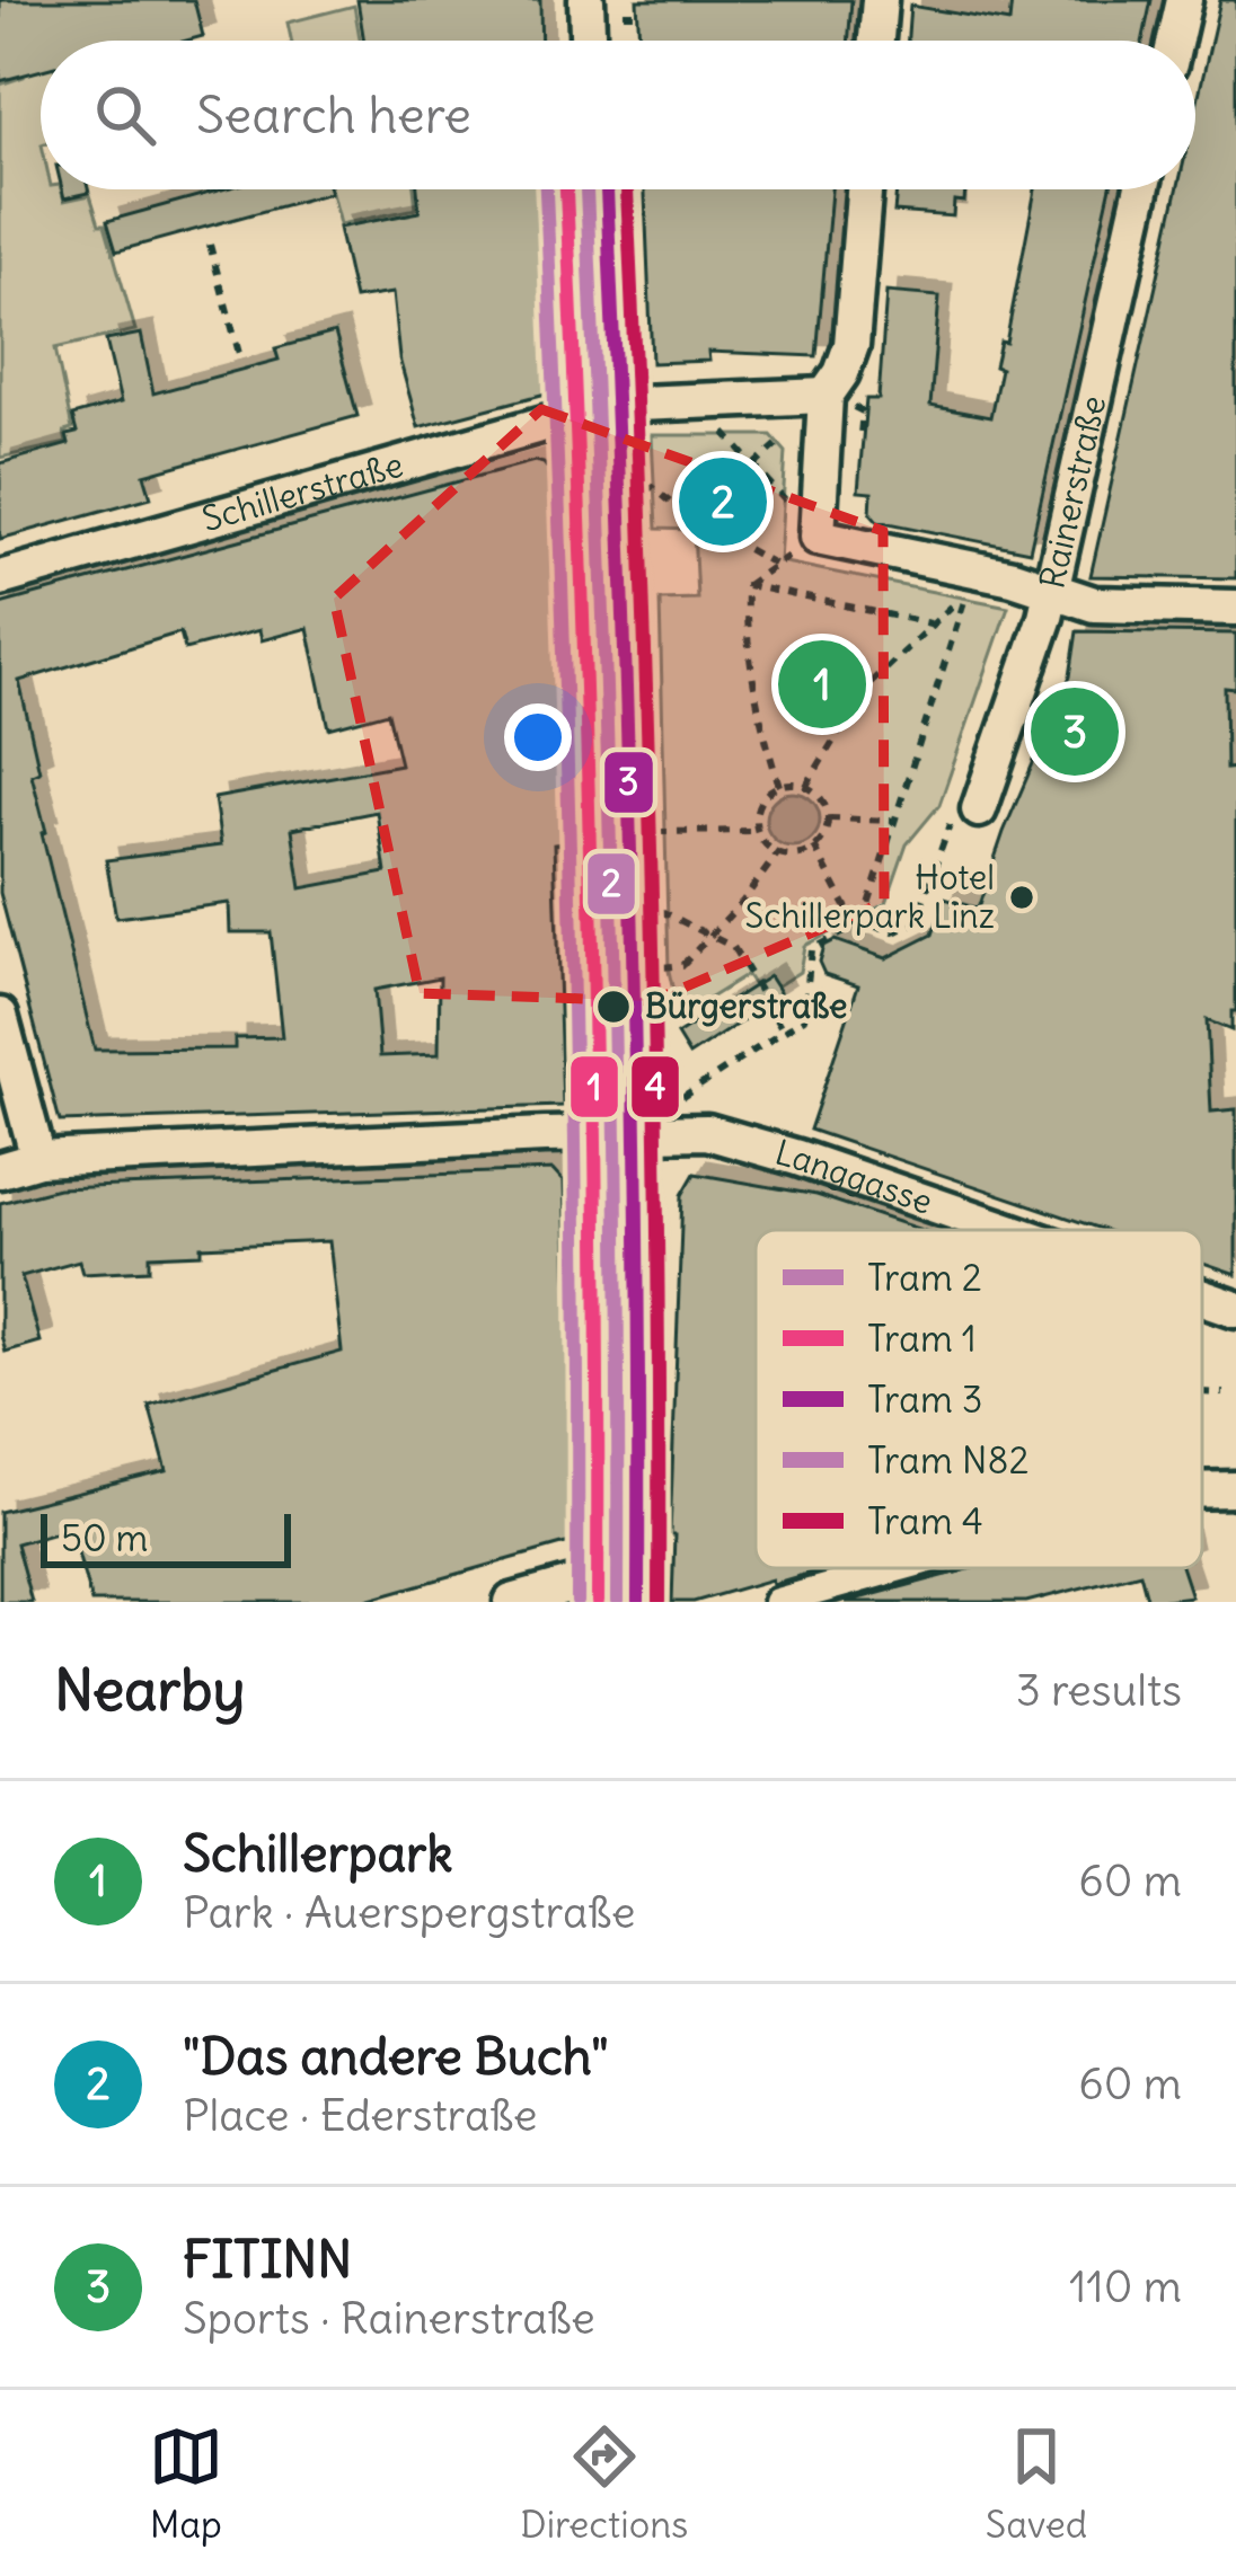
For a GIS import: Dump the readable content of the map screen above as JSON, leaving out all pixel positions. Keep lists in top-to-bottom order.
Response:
{
  "streets": {
    "street": ["Rainerstraße", "Schillerstraße", "Langgasse"]
  },
  "places": ["Hotel Schillerpark Linz", "Bürgerstraße"],
  "lines": [
    "tram line 2",
    "tram line 1",
    "tram line 3",
    "tram line N82",
    "tram line 4"
  ],
  "legend": [
    "Tram 2",
    "Tram 1",
    "Tram 3",
    "Tram N82",
    "Tram 4"
  ],
  "scale_bar": "50 m",
  "page": {
    "search": "Search here",
    "pins": ["2", "1", "3"],
    "scale": "50 m",
    "heading": ["Nearby", "3 results"],
    "list": [
      {
        "mark": "1",
        "name": "Schillerpark",
        "note": "Park · Auerspergstraße",
        "value": "60 m"
      },
      {
        "mark": "2",
        "name": "\"Das andere Buch\"",
        "note": "Place · Ederstraße",
        "value": "60 m"
      },
      {
        "mark": "3",
        "name": "FITINN",
        "note": "Sports · Rainerstraße",
        "value": "110 m"
      }
    ],
    "nav": ["Map", "Directions", "Saved"]
  }
}
